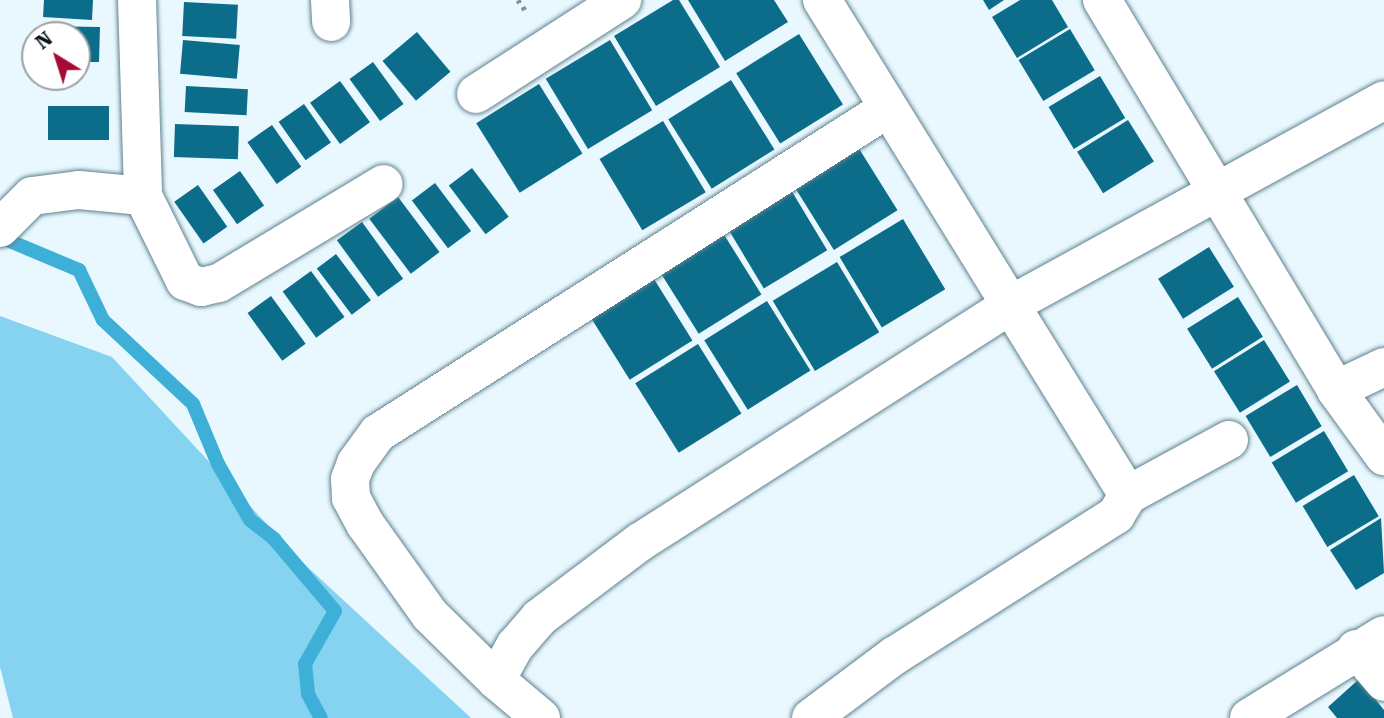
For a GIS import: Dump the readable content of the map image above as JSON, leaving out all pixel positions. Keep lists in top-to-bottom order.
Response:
{
  "north": "top left"
}
